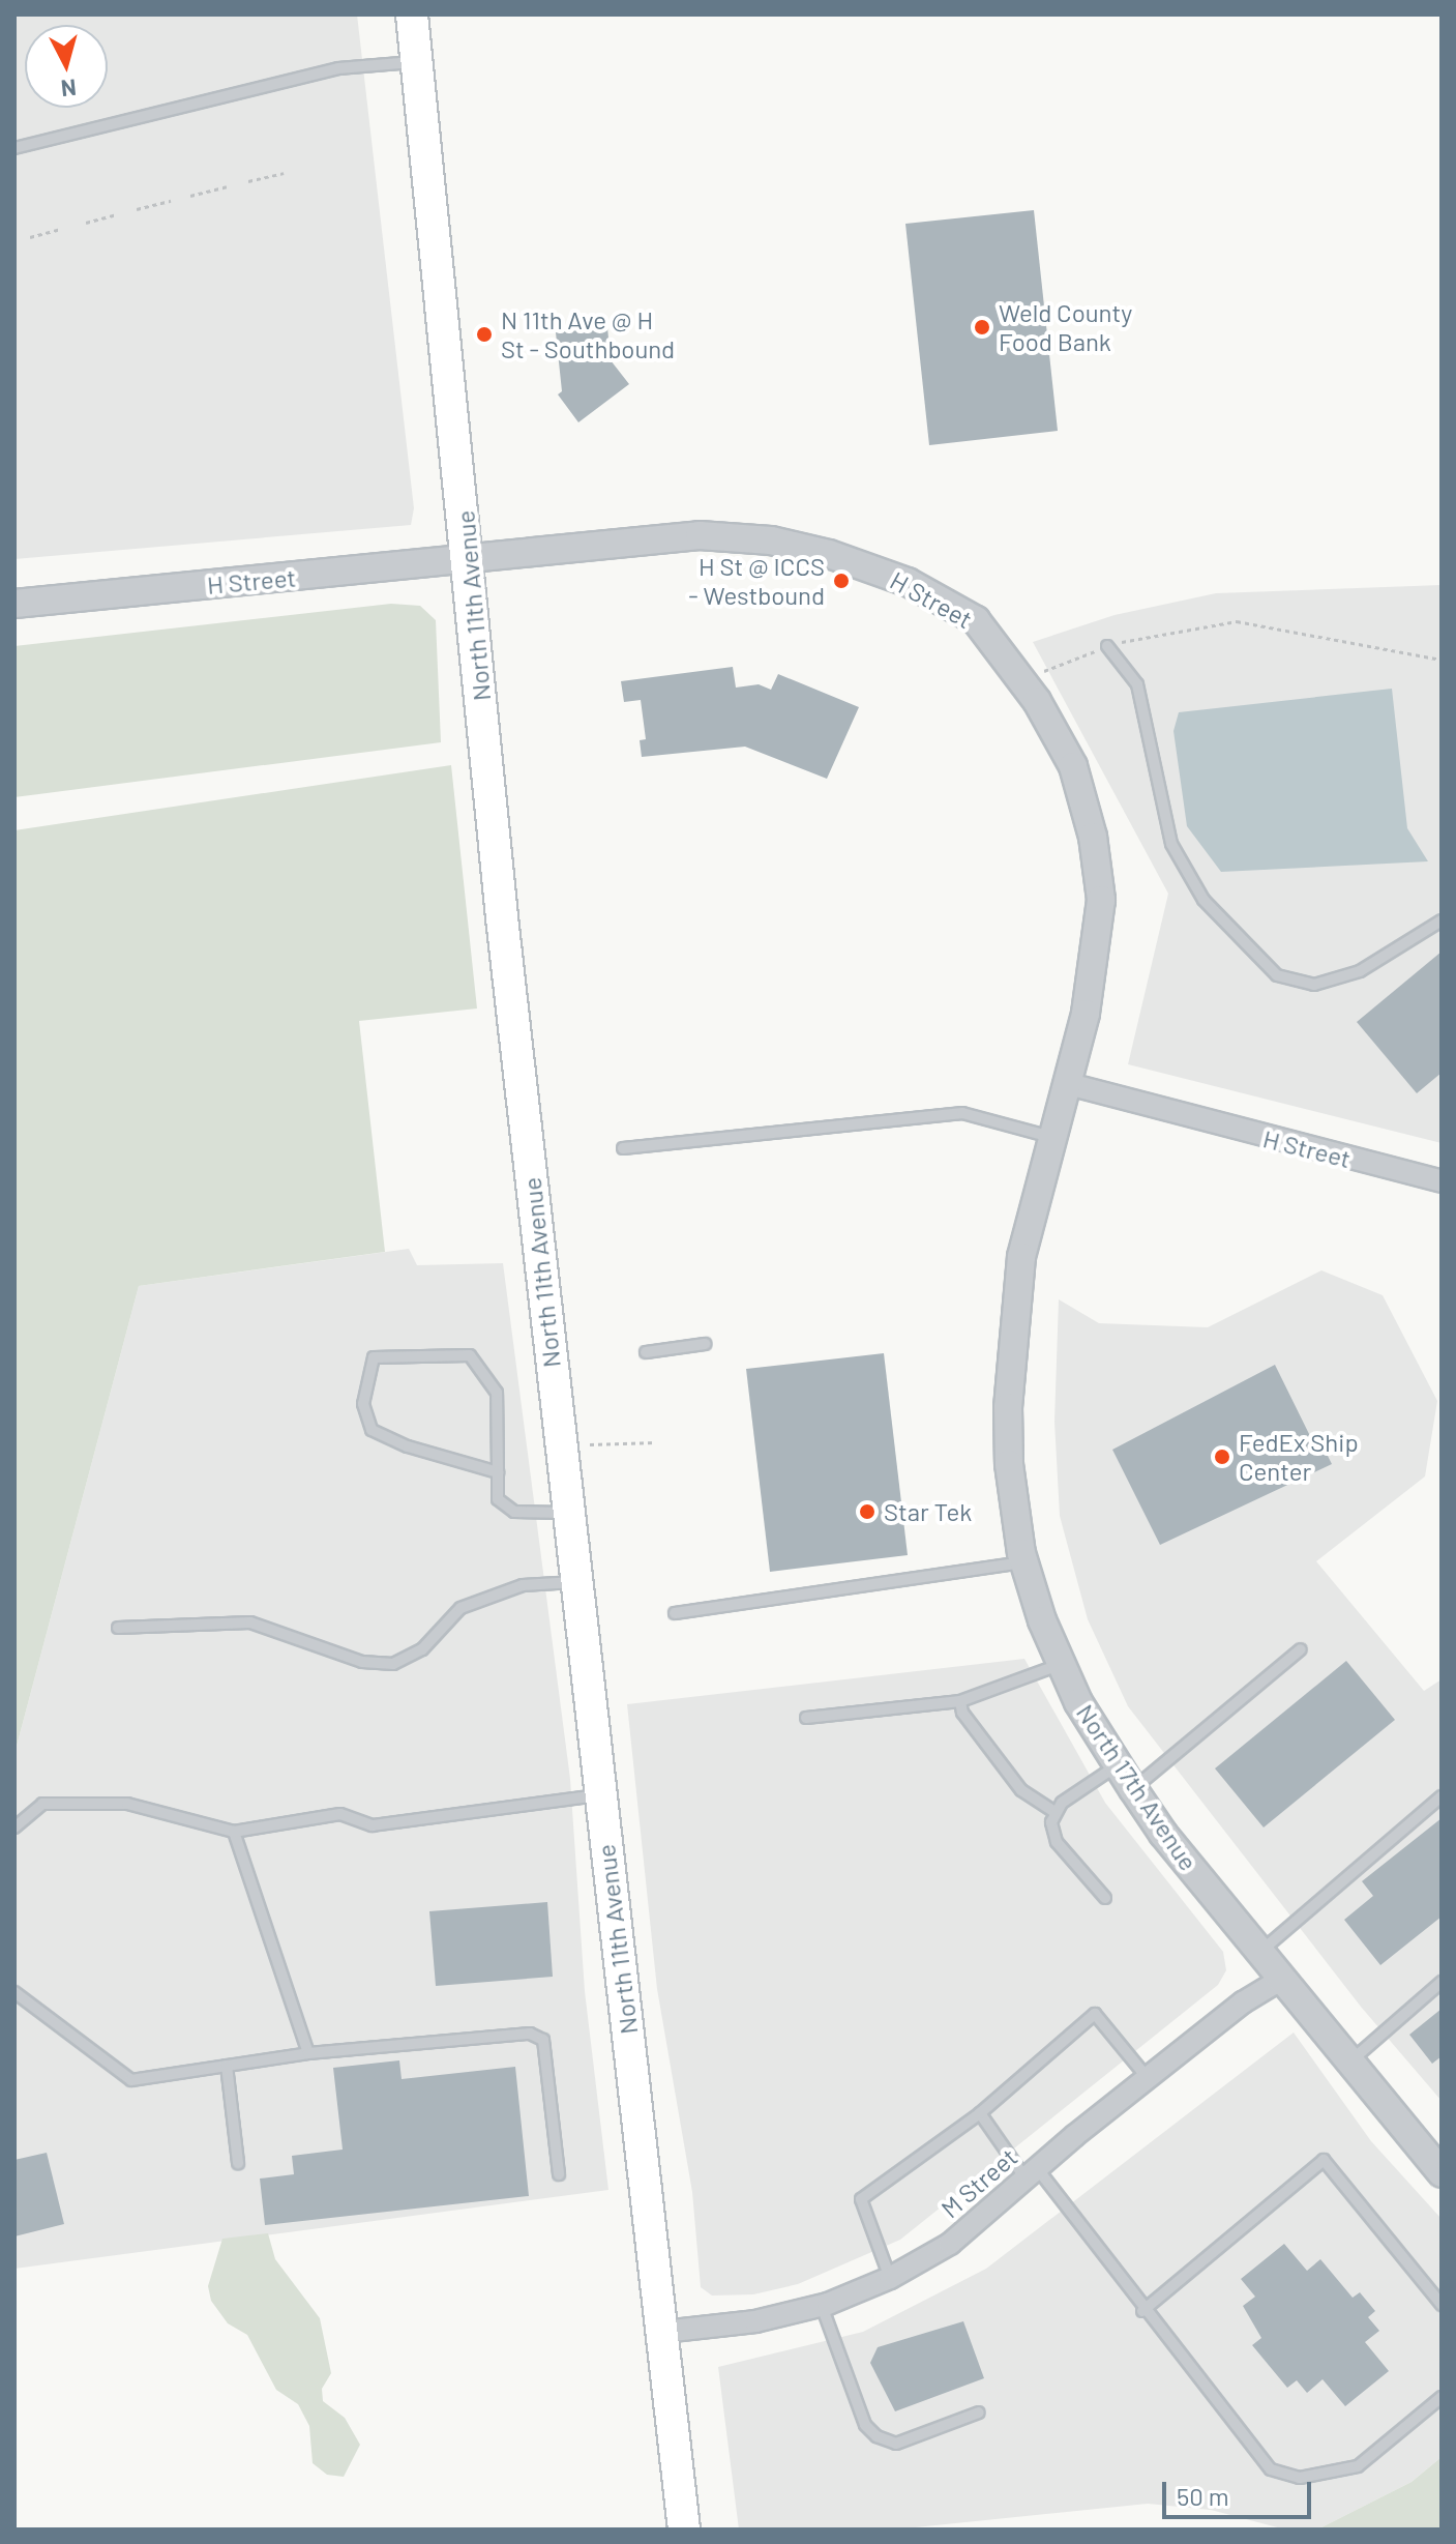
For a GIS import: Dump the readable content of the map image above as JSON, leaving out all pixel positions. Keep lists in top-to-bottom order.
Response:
{
  "streets": {
    "main road": ["North 11th Avenue"],
    "street": ["H Street", "North 17th Avenue", "M Street"]
  },
  "crossings": [
    ["H Street", "North 11th Avenue"],
    ["H Street", "North 17th Avenue"],
    ["North 11th Avenue", "M Street"],
    ["North 17th Avenue", "M Street"]
  ],
  "places": [
    "Weld County Food Bank",
    "N 11th Ave @ H St - Southbound",
    "H St @ ICCS - Westbound",
    "FedEx Ship Center",
    "Star Tek"
  ],
  "scale_bar": "50 m",
  "north": "bottom"
}
